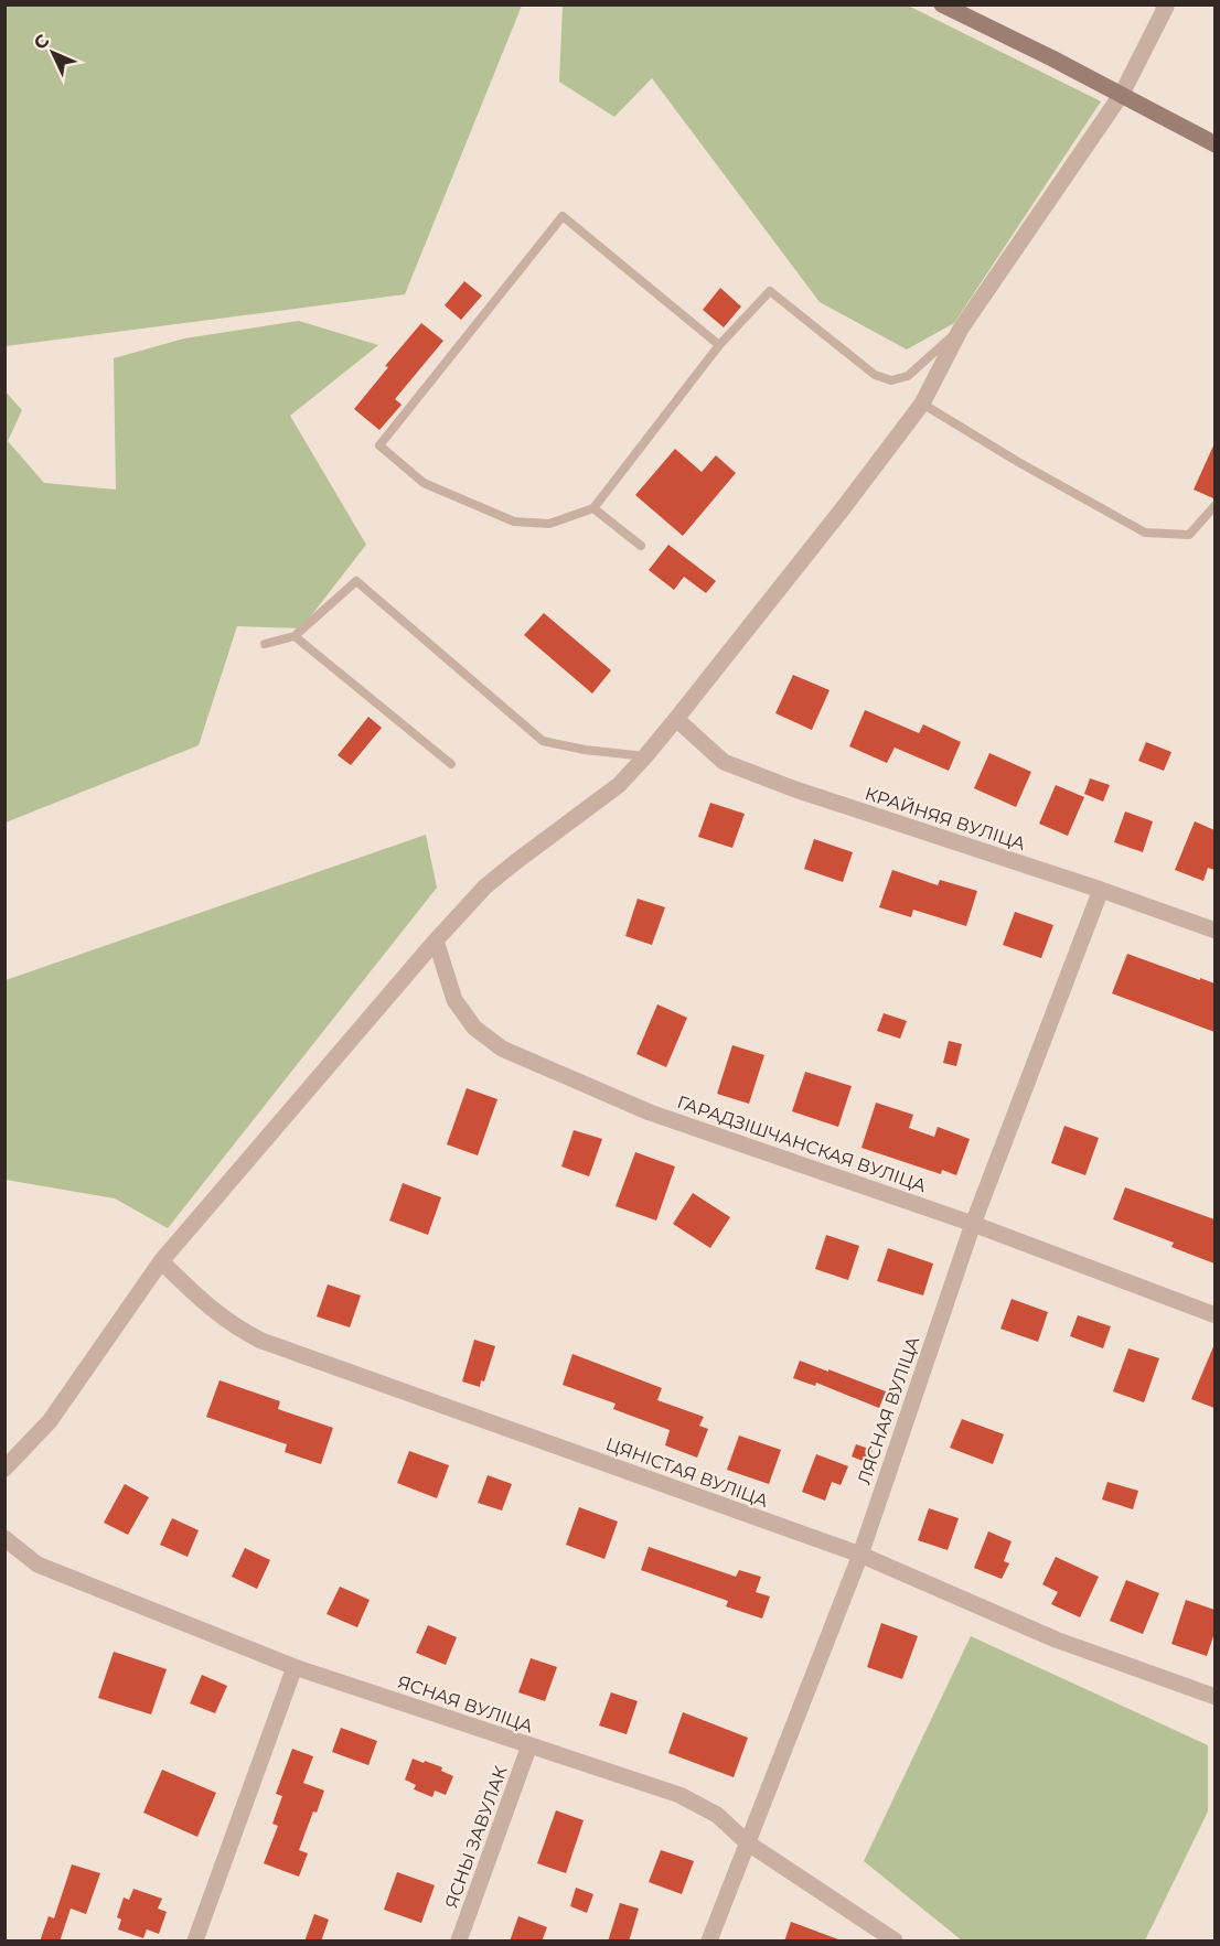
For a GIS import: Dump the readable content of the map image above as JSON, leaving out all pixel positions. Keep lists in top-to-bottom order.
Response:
{
  "streets": {
    "street": [
      "КРАЙНЯЯ ВУЛІЦА",
      "ГАРАДЗІШЧАНСКАЯ ВУЛІЦА",
      "ЛЯСНАЯ ВУЛІЦА",
      "ЦЯНІСТАЯ ВУЛІЦА",
      "ЯСНАЯ ВУЛІЦА",
      "ЯСНЫ ЗАВУЛАК"
    ]
  },
  "crossings": [
    ["КРАЙНЯЯ ВУЛІЦА", "ЛЯСНАЯ ВУЛІЦА"],
    ["ГАРАДЗІШЧАНСКАЯ ВУЛІЦА", "ЛЯСНАЯ ВУЛІЦА"],
    ["ЛЯСНАЯ ВУЛІЦА", "ЦЯНІСТАЯ ВУЛІЦА"],
    ["ЛЯСНАЯ ВУЛІЦА", "ЯСНАЯ ВУЛІЦА"],
    ["ЯСНАЯ ВУЛІЦА", "ЯСНЫ ЗАВУЛАК"]
  ],
  "north": "top left"
}
